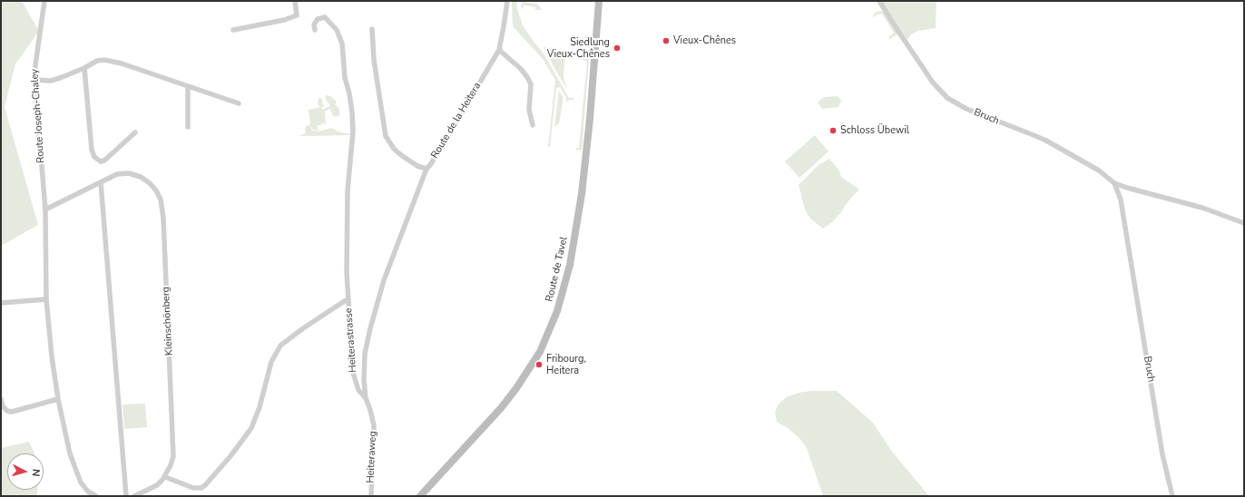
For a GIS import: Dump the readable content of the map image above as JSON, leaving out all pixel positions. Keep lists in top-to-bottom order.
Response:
{
  "streets": {
    "main road": ["Route de Tavel"],
    "street": [
      "Route Joseph-Chaley",
      "Bruch",
      "Route de la Heitera",
      "Kleinschönberg",
      "Heiterastrasse",
      "Heiteraweg"
    ]
  },
  "crossings": [
    ["Route Joseph-Chaley", "Kleinschönberg"],
    ["Route de la Heitera", "Heiterastrasse"],
    ["Heiterastrasse", "Heiteraweg"]
  ],
  "places": [
    "Vieux-Chênes",
    "Siedlung Vieux-Chênes",
    "Schloss Übewil",
    "Fribourg, Heitera"
  ],
  "north": "right"
}
